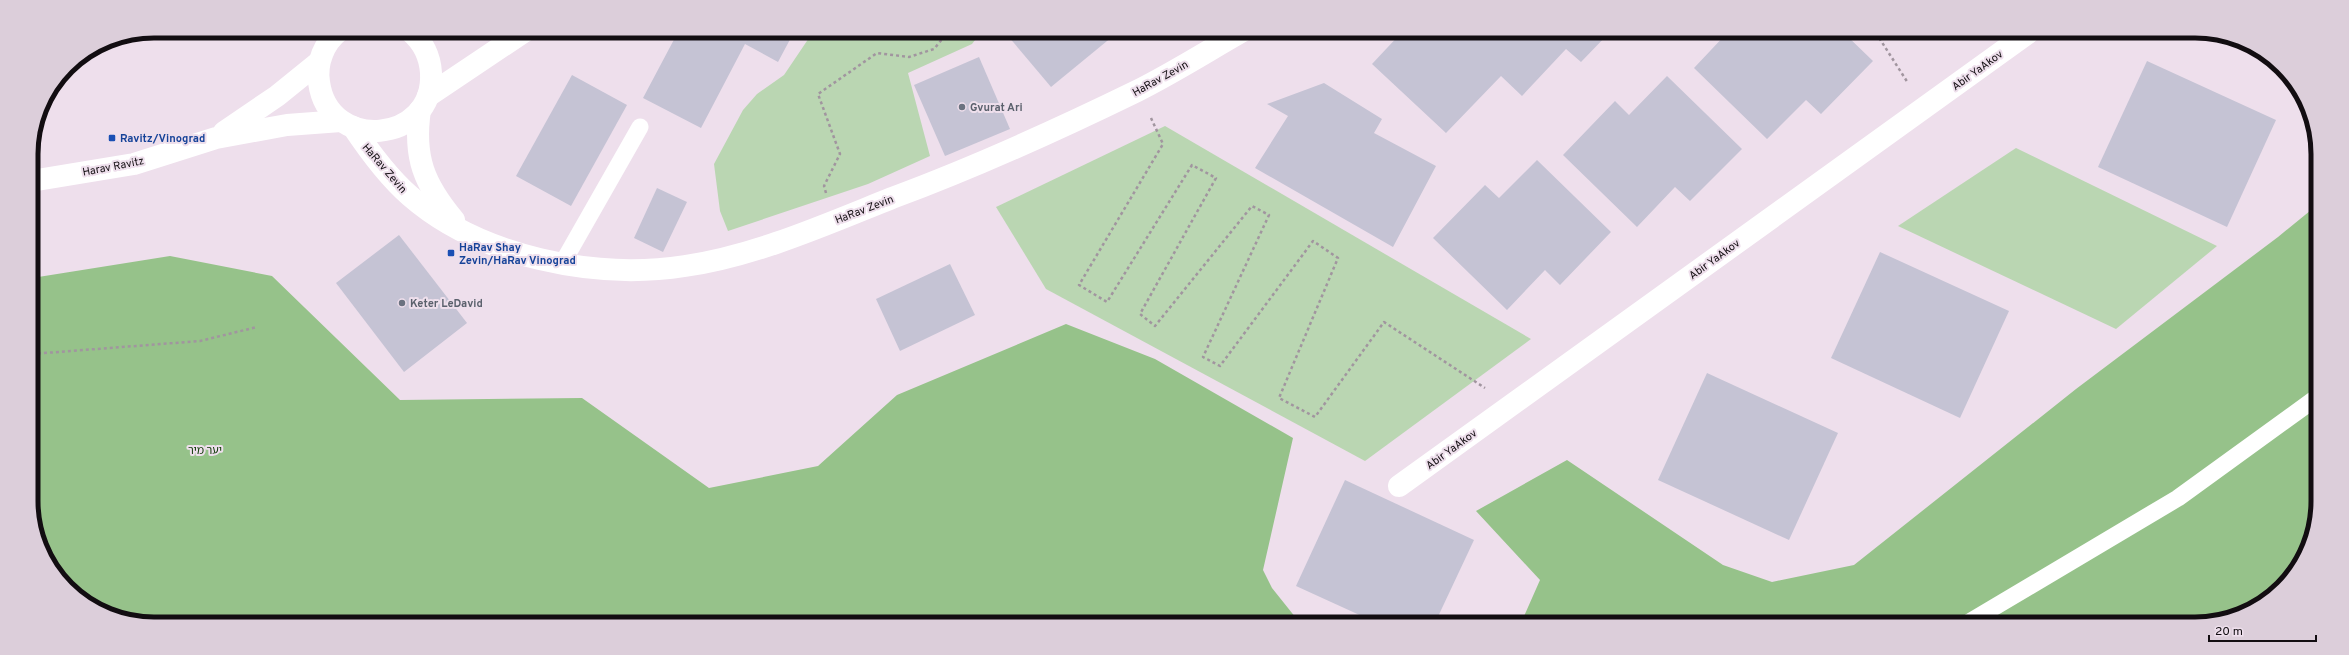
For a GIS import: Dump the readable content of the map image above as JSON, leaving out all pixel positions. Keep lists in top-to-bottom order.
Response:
{
  "streets": {
    "street": ["Abir YaAkov", "HaRav Zevin", "Harav Ravitz"]
  },
  "crossings": [
    ["HaRav Zevin", "Harav Ravitz"]
  ],
  "parks": ["יער מיר"],
  "places": {
    "other": ["Gvurat Ari", "Keter LeDavid"],
    "transit": ["Ravitz/Vinograd", "HaRav Shay Zevin/HaRav Vinograd"]
  },
  "scale_bar": "20 m"
}
